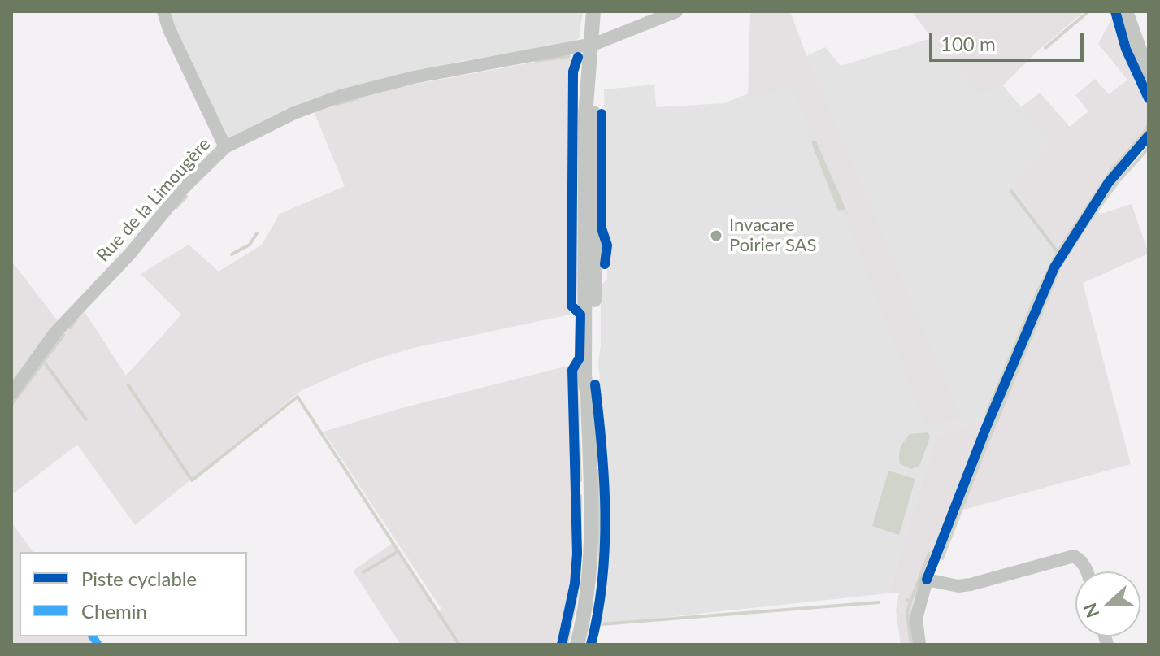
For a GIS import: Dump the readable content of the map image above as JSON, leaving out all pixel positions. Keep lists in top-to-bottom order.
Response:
{
  "streets": {
    "street": ["Rue de la Limougère"]
  },
  "places": ["Invacare Poirier SAS"],
  "legend": ["Piste cyclable", "Chemin"],
  "scale_bar": "100 m",
  "north": "left"
}
